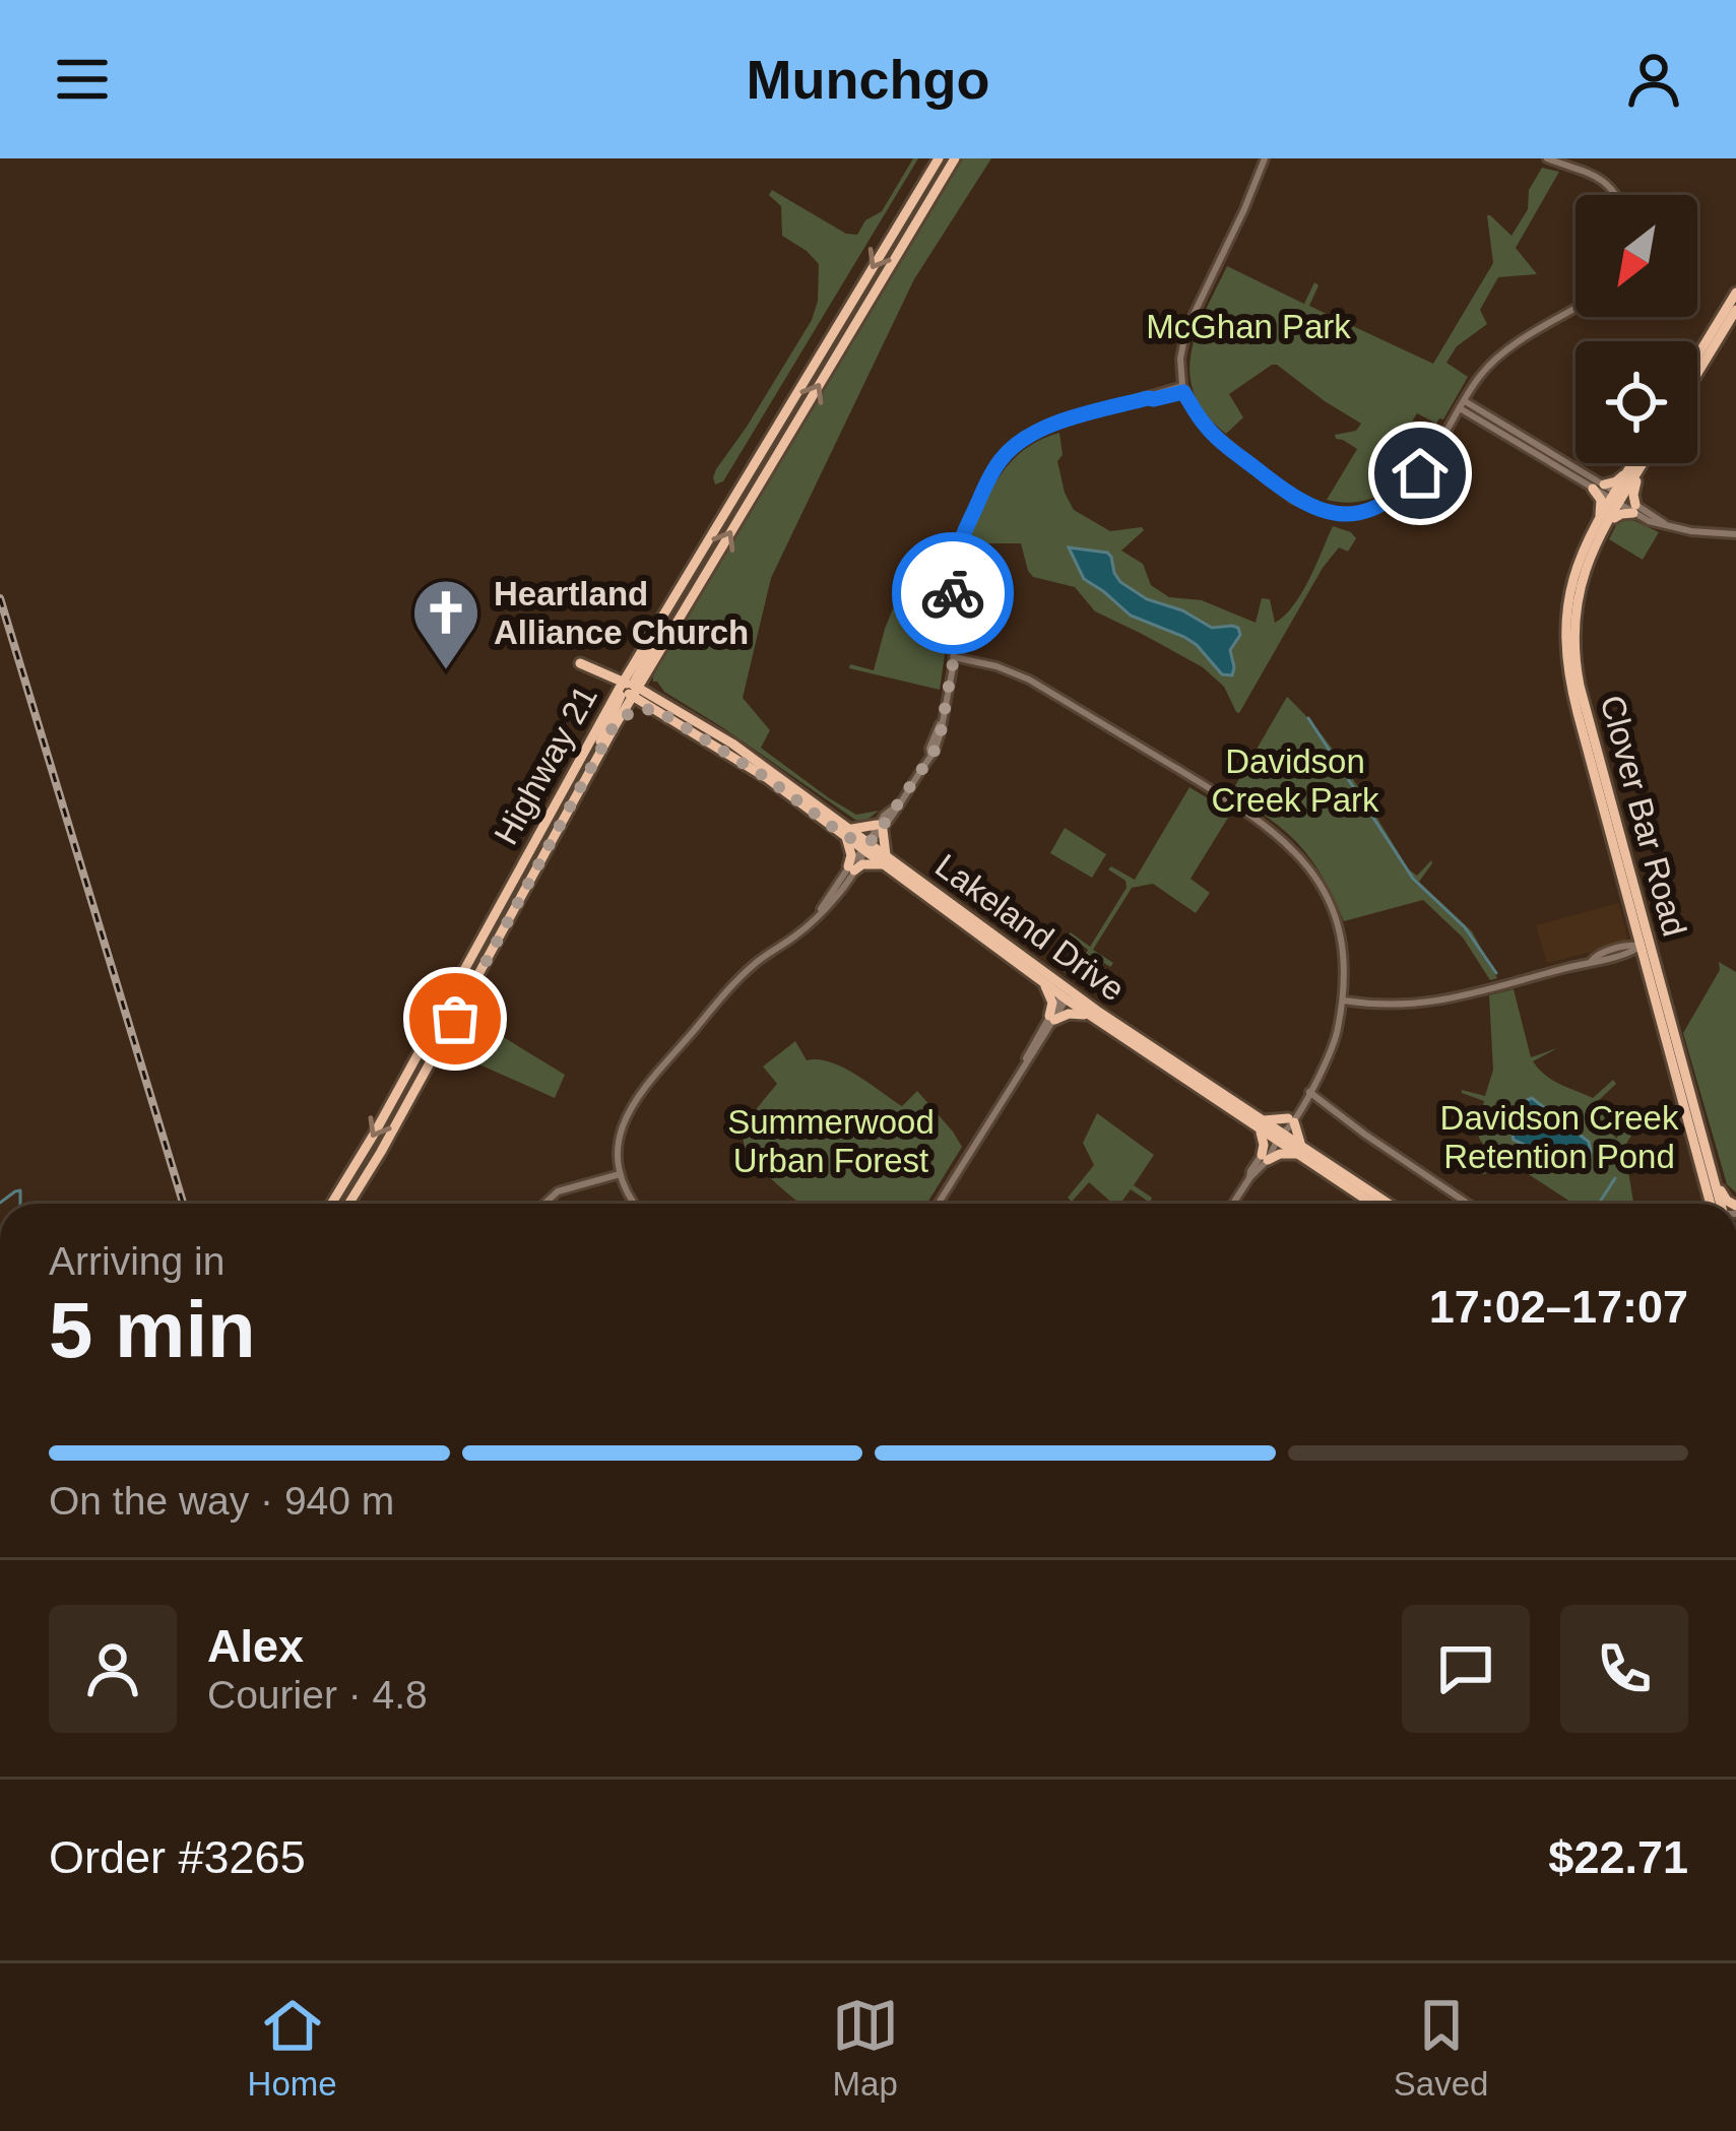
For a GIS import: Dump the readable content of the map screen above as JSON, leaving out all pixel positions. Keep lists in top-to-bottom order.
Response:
{
  "streets": {
    "main road": ["Highway 21", "Clover Bar Road", "Lakeland Drive"]
  },
  "crossings": [
    ["Highway 21", "Lakeland Drive"]
  ],
  "parks": [
    "McGhan Park",
    "Davidson Creek Park",
    "Davidson Creek Retention Pond",
    "Summerwood Urban Forest"
  ],
  "places": {
    "church": ["Heartland Alliance Church"]
  },
  "north": "bottom left",
  "page": {
    "header": "Munchgo",
    "heading": ["5 min", "Arriving in", "17:02–17:07"],
    "panel": [
      "Alex",
      "Courier · 4.8",
      "Order #3265",
      "$22.71"
    ],
    "bar": "On the way · 940 m",
    "tabs": ["Home", "Map", "Saved"]
  }
}
